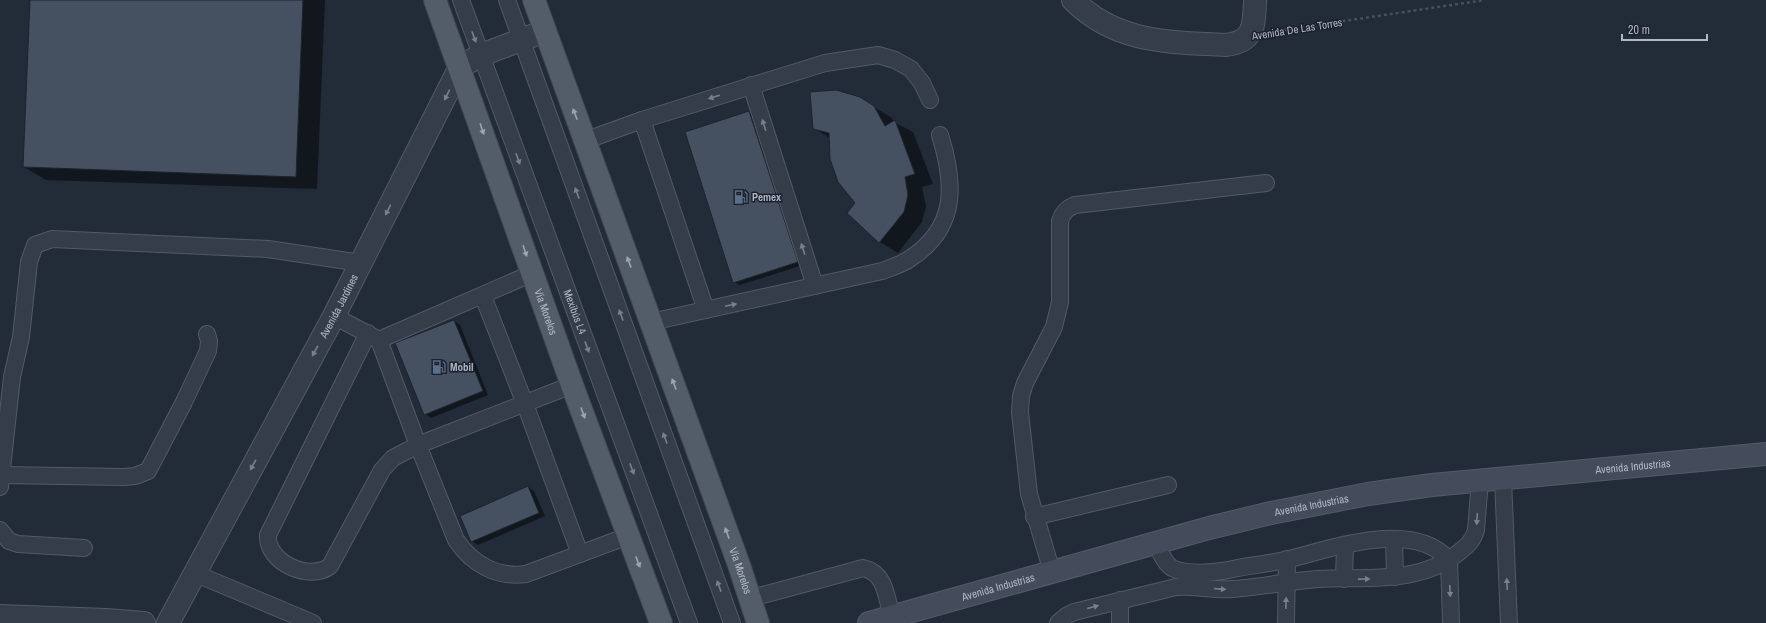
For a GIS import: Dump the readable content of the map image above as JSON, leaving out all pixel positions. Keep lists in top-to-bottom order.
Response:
{
  "streets": {
    "main road": ["Vía Morelos", "Avenida Industrias"],
    "street": ["Avenida De Las Torres", "Avenida Jardines"],
    "lane": ["Mexibús L4"]
  },
  "crossings": [
    ["Avenida Jardines", "Vía Morelos"]
  ],
  "one_way": ["Avenida Jardines"],
  "places": {
    "fuel station": ["Pemex", "Mobil"]
  },
  "scale_bar": "20 m"
}
